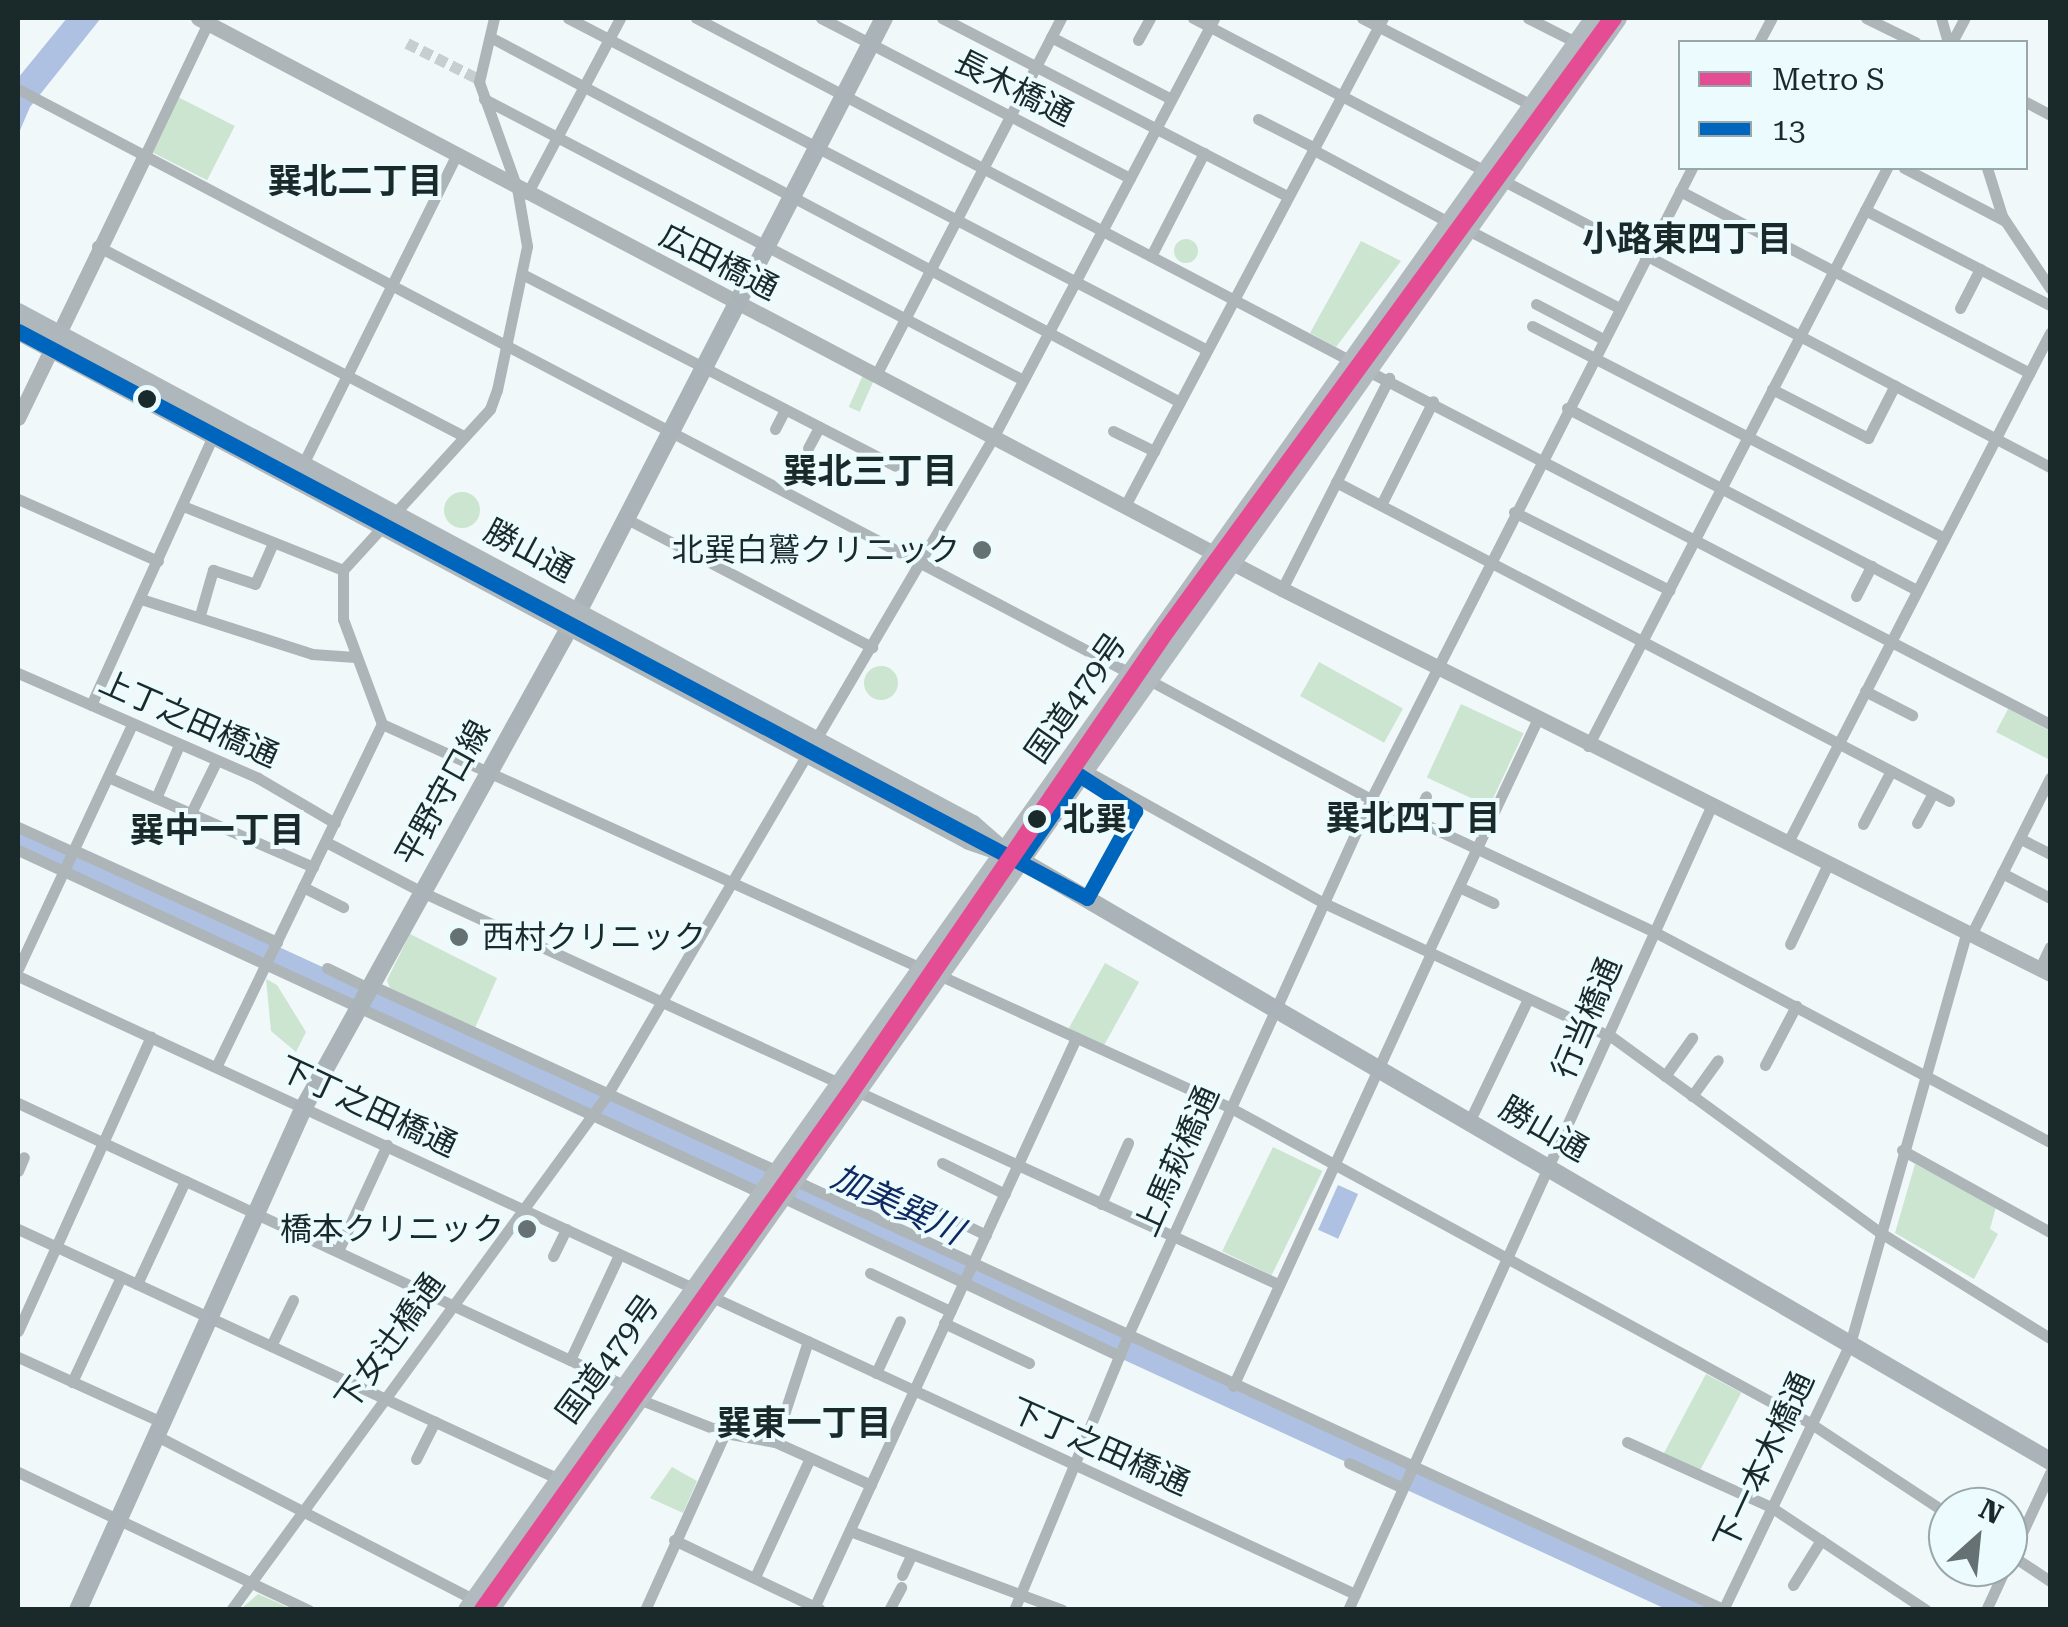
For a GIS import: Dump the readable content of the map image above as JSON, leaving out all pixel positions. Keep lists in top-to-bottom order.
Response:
{
  "streets": {
    "highway": ["国道479号"],
    "main road": ["勝山通", "平野守口線"],
    "street": [
      "長木橋通",
      "広田橋通",
      "上丁之田橋通",
      "行当橋通",
      "下丁之田橋通",
      "上馬萩橋通",
      "下女辻橋通",
      "下一本木橋通"
    ]
  },
  "crossings": [
    ["長木橋通", "平野守口線"],
    ["長木橋通", "下女辻橋通"],
    ["広田橋通", "国道479号"],
    ["広田橋通", "平野守口線"],
    ["広田橋通", "行当橋通"],
    ["広田橋通", "上馬萩橋通"],
    ["広田橋通", "下女辻橋通"],
    ["広田橋通", "下一本木橋通"],
    ["勝山通", "国道479号"],
    ["勝山通", "平野守口線"],
    ["勝山通", "行当橋通"],
    ["勝山通", "上馬萩橋通"],
    ["勝山通", "下女辻橋通"],
    ["勝山通", "下一本木橋通"],
    ["国道479号", "下丁之田橋通"],
    ["平野守口線", "下丁之田橋通"],
    ["行当橋通", "下丁之田橋通"],
    ["下丁之田橋通", "上馬萩橋通"],
    ["下丁之田橋通", "下女辻橋通"]
  ],
  "districts": [
    "巽北二丁目",
    "小路東四丁目",
    "巽北三丁目",
    "巽北四丁目",
    "巽中一丁目",
    "巽東一丁目"
  ],
  "water": ["加美巽川"],
  "places": [
    "北巽白鷲クリニック",
    "北巽",
    "西村クリニック",
    "橋本クリニック"
  ],
  "lines": ["metro line S", "transit line 13"],
  "legend": ["Metro S", "13"],
  "north": "top right"
}
